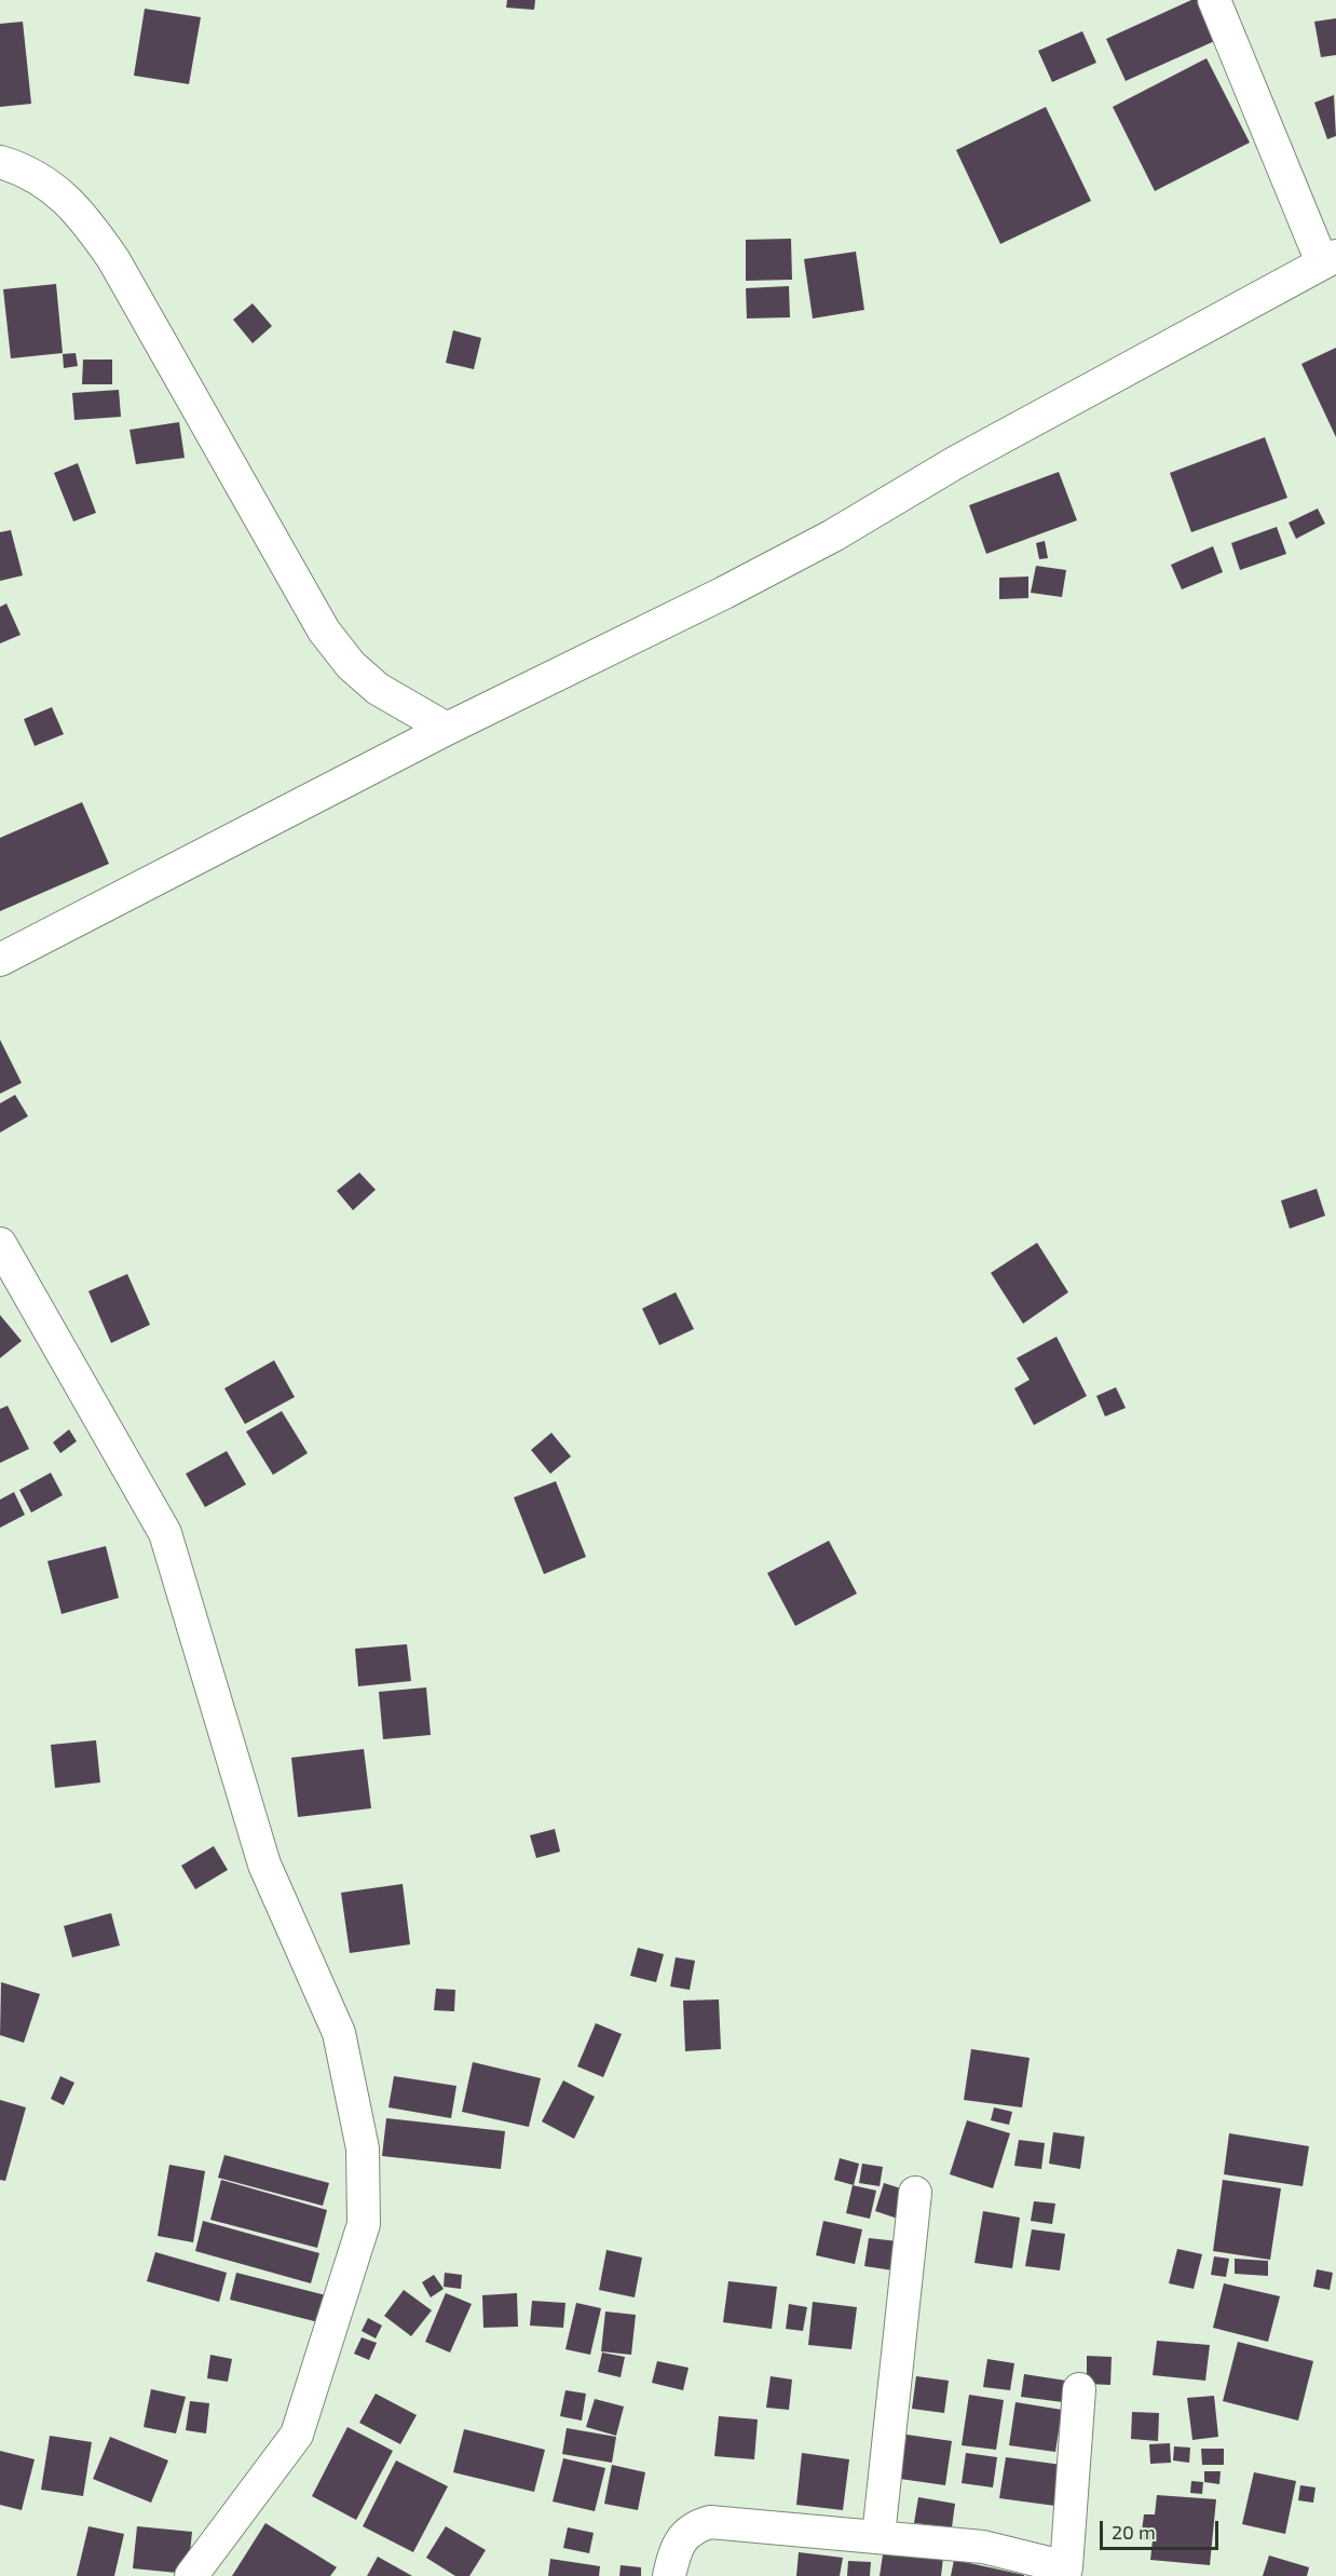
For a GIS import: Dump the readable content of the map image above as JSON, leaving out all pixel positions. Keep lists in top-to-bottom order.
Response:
{
  "scale_bar": "20 m"
}
